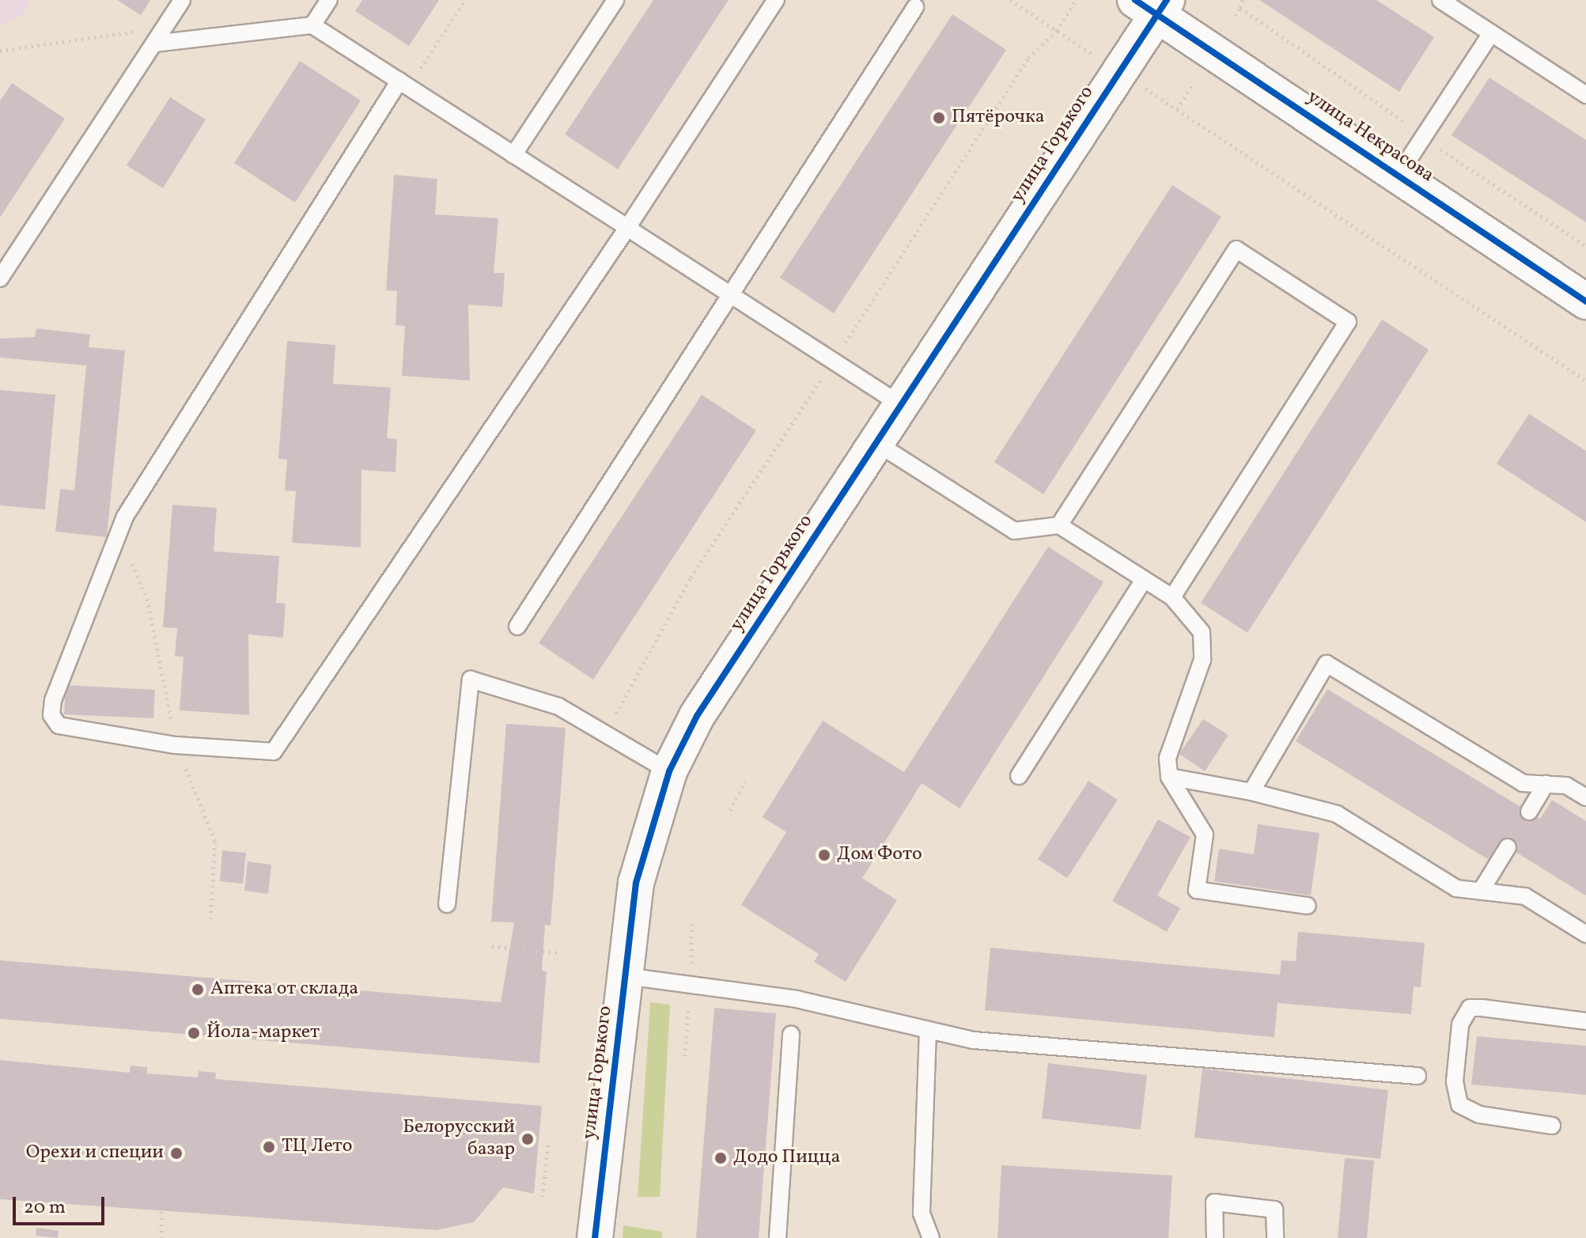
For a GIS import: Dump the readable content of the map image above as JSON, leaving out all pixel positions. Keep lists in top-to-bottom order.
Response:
{
  "streets": {
    "street": ["улица Некрасова", "улица Горького"]
  },
  "crossings": [
    ["улица Некрасова", "улица Горького"]
  ],
  "places": [
    "Пятёрочка",
    "Дом Фото",
    "Аптека от склада",
    "Йола-маркет",
    "Белорусский базар",
    "ТЦ Лето",
    "Орехи и специи",
    "Додо Пицца"
  ],
  "scale_bar": "20 m"
}
